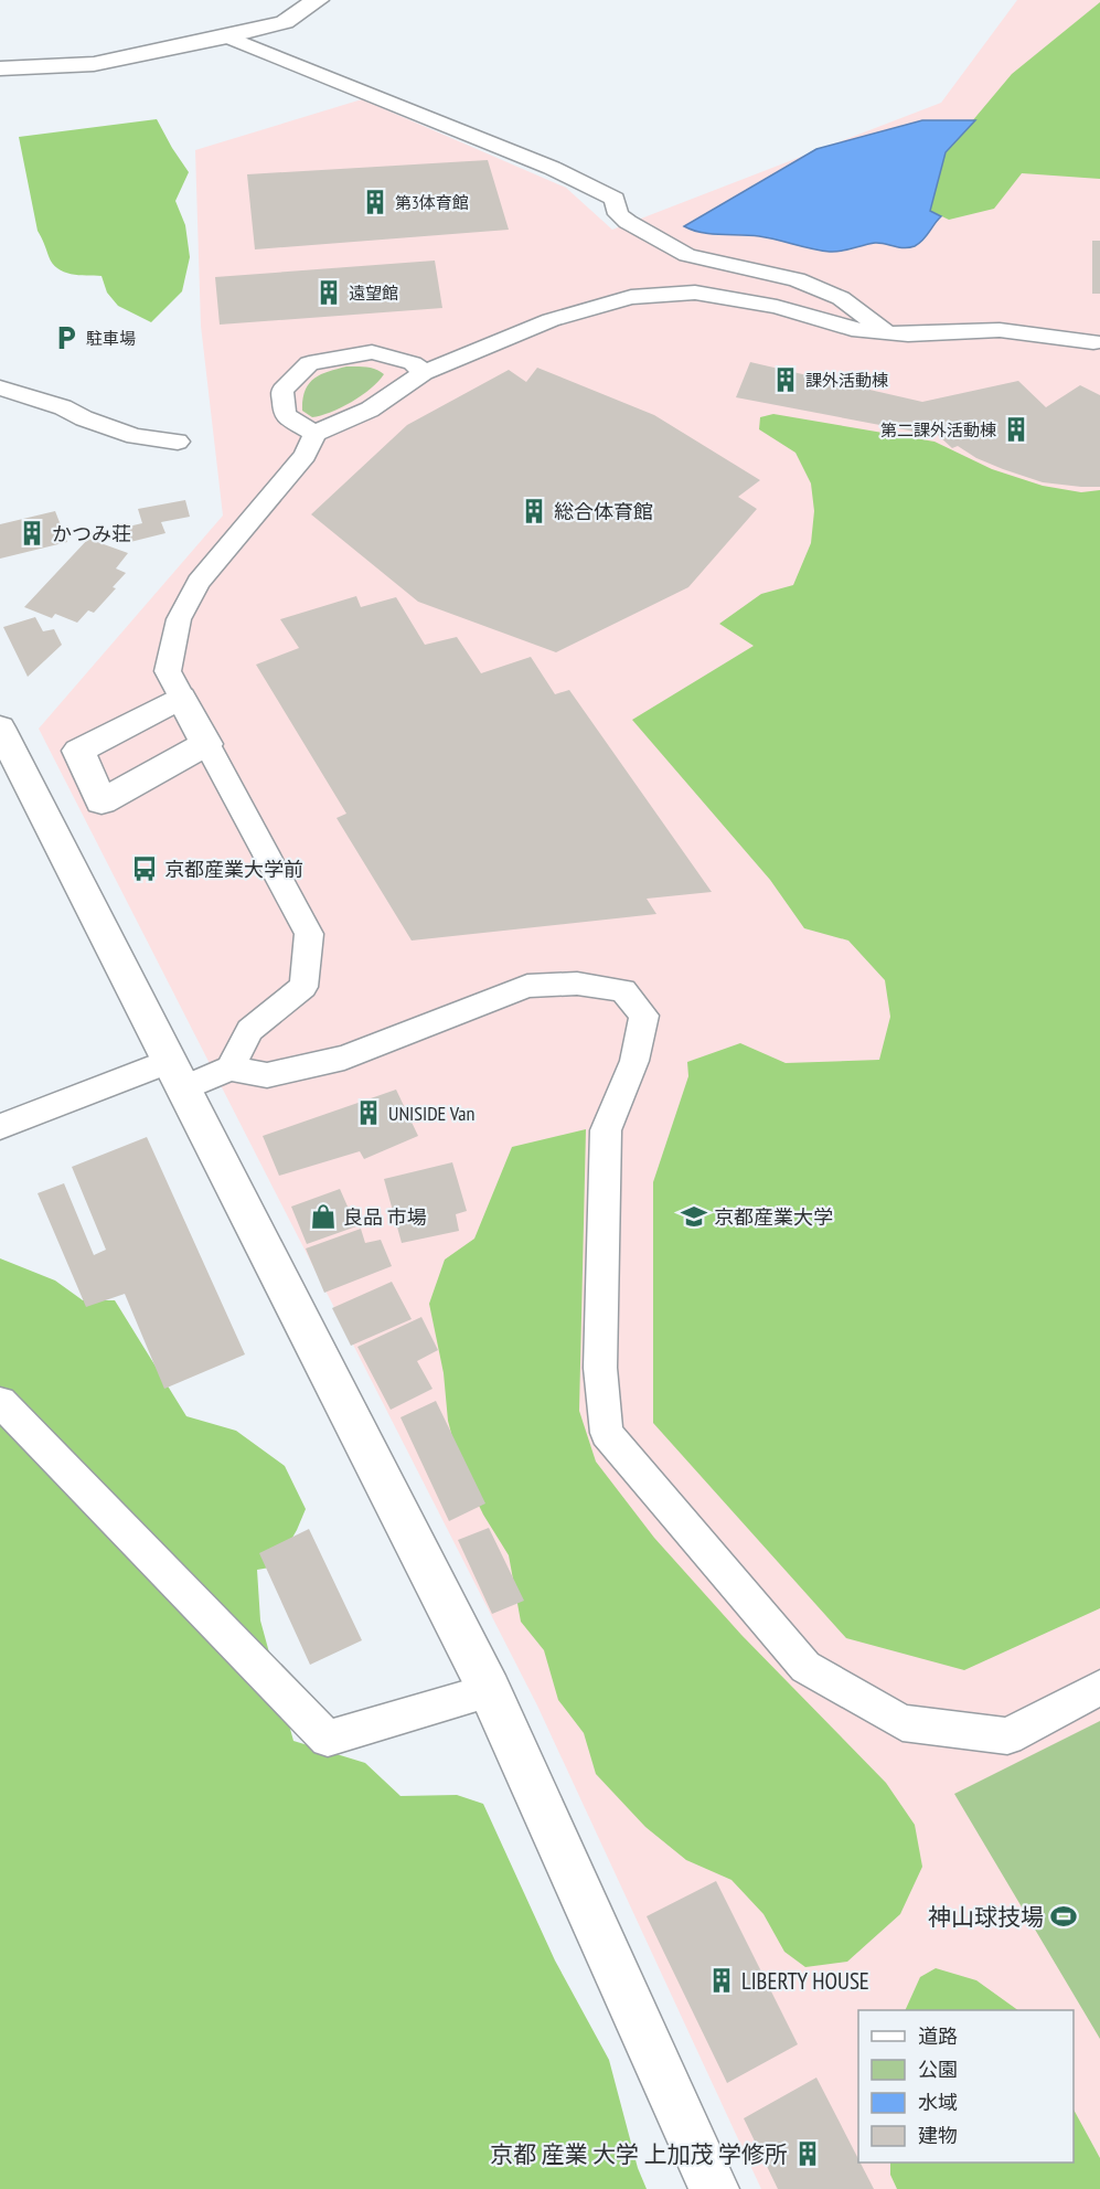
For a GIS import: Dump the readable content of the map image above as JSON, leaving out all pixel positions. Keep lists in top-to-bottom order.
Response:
{
  "places": {
    "building": [
      "第3体育館",
      "遠望館",
      "課外活動棟",
      "第二課外活動棟",
      "総合体育館",
      "かつみ荘",
      "UNISIDE Van",
      "LIBERTY HOUSE",
      "京都 産業 大学 上加茂 学修所"
    ],
    "parking": ["駐車場"],
    "bus stop": ["京都産業大学前"],
    "shop": ["良品 市場"],
    "school or university": ["京都産業大学"],
    "sports": ["神山球技場"]
  },
  "legend": [
    "道路",
    "公園",
    "水域",
    "建物"
  ]
}
